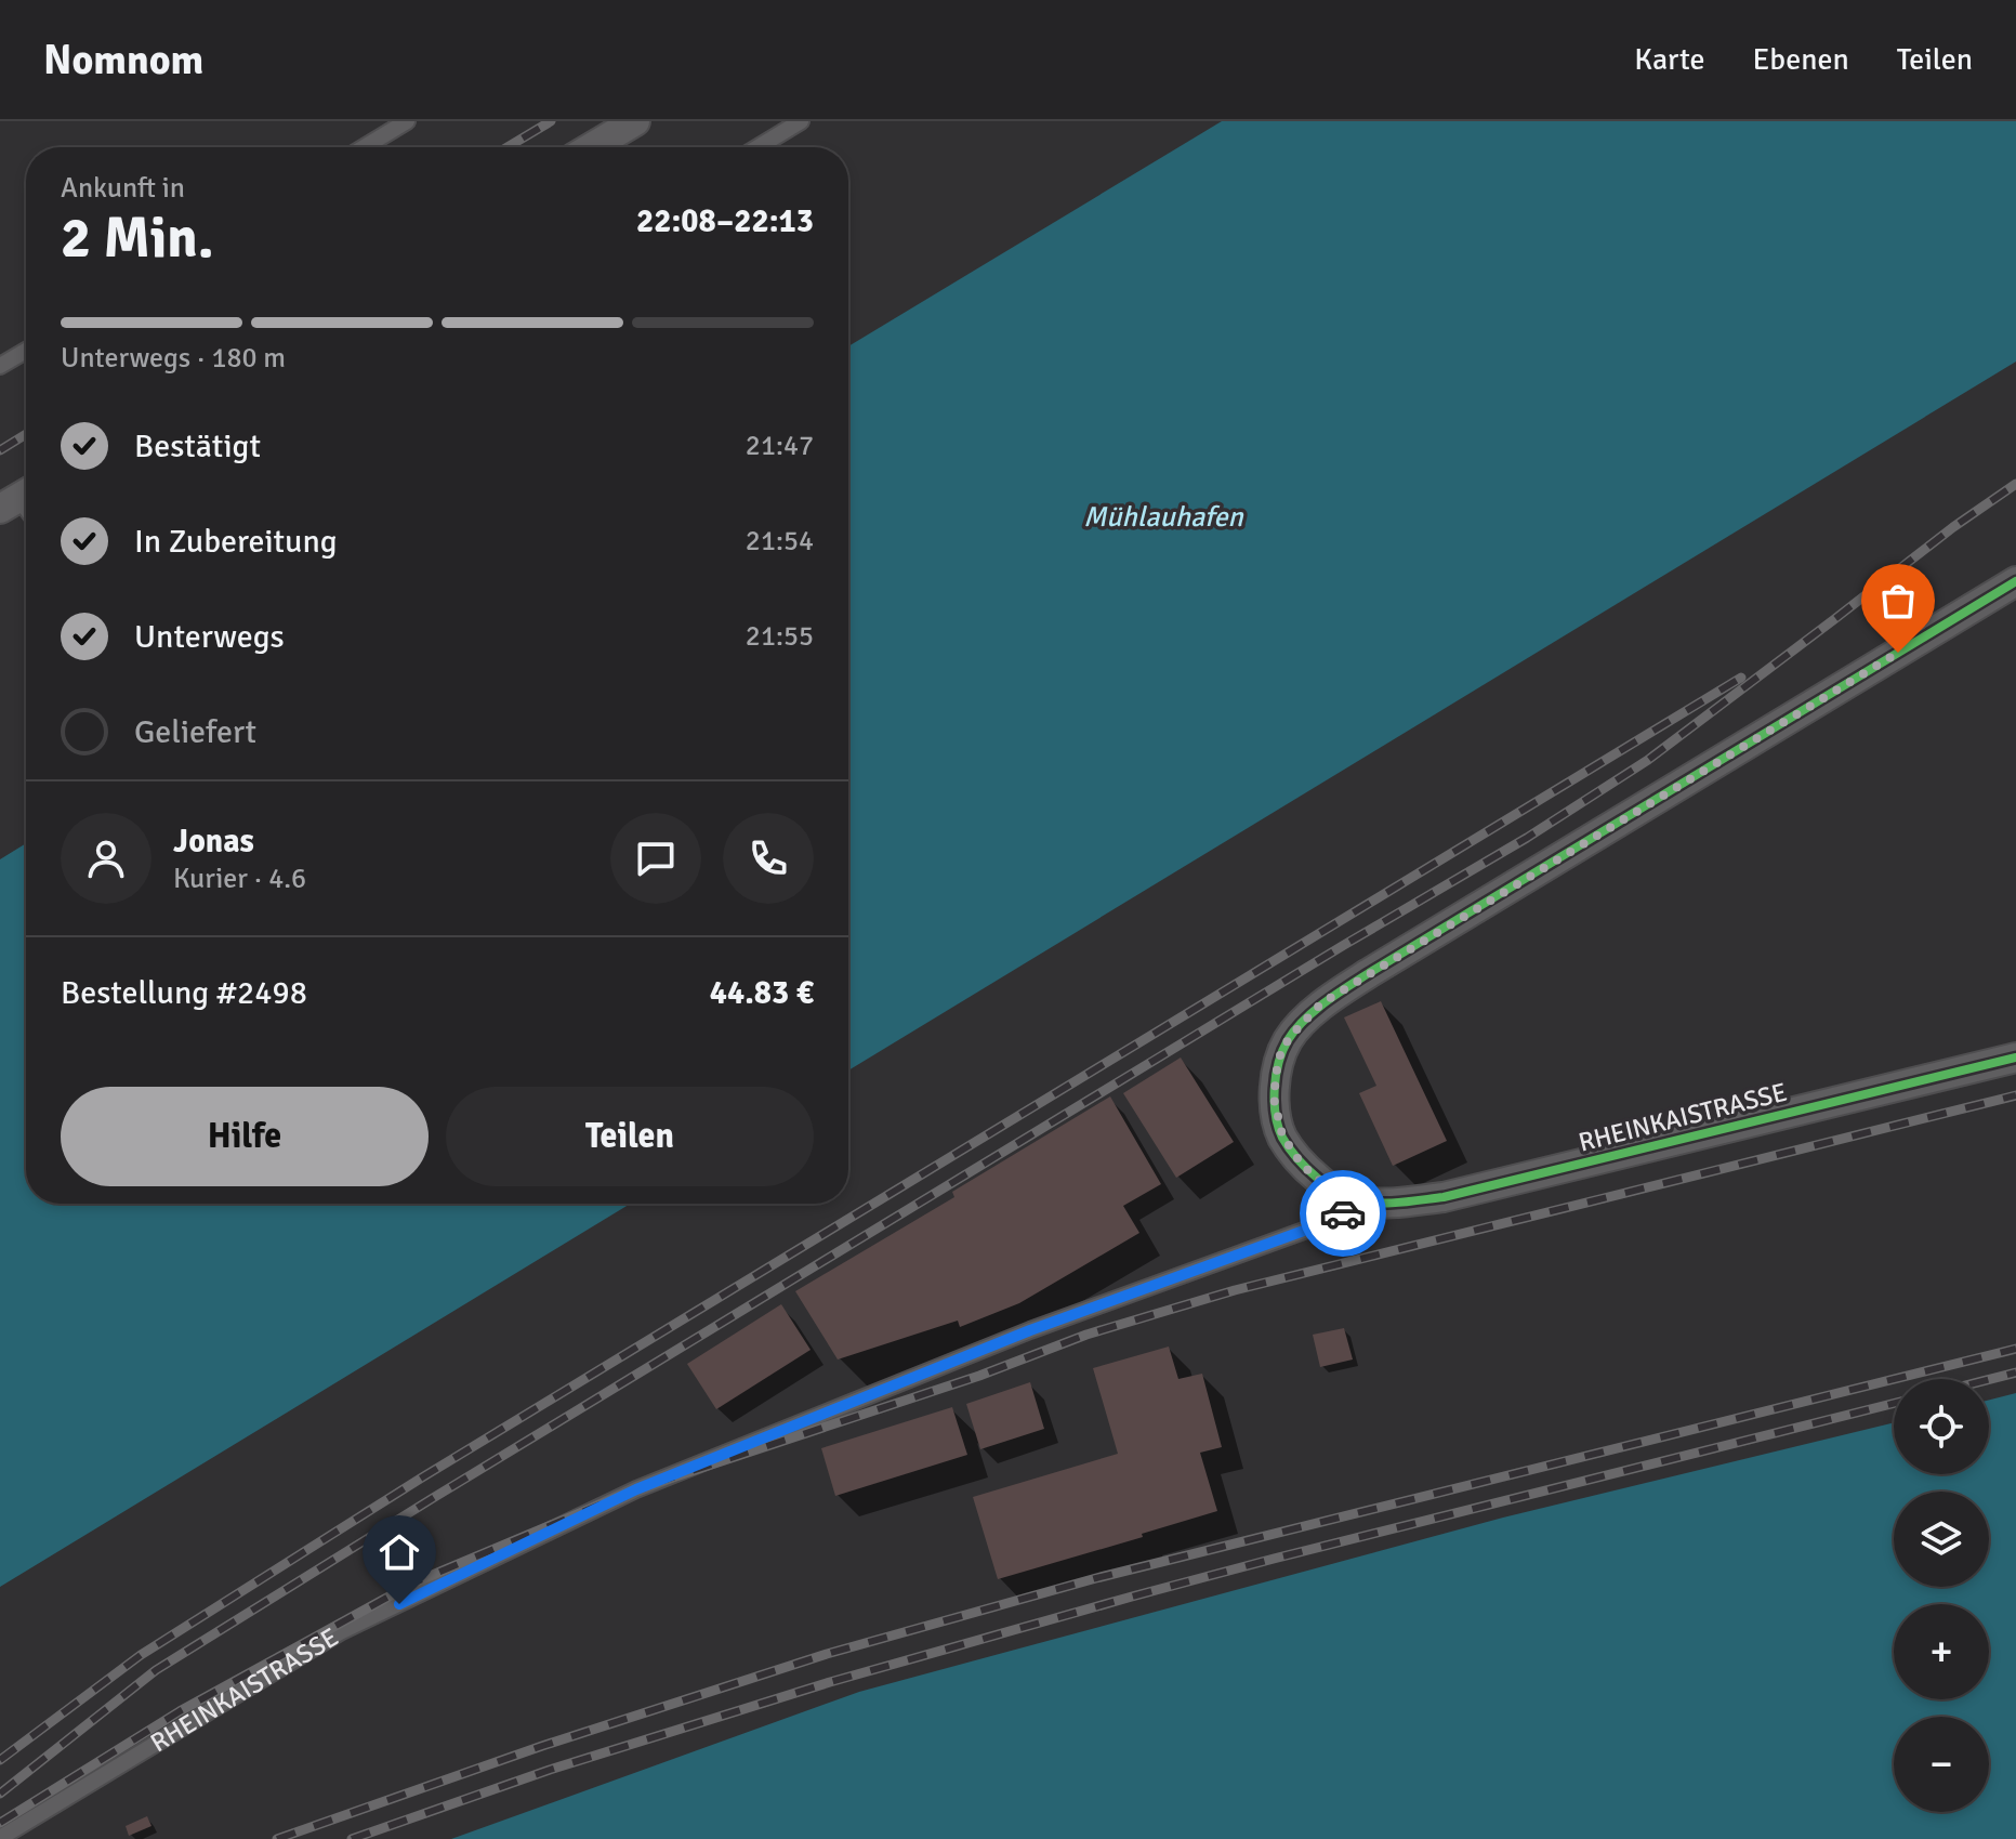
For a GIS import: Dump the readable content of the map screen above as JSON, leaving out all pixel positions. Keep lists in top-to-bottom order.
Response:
{
  "streets": {
    "street": ["RHEINKAISTRASSE"]
  },
  "water": ["Mühlauhafen"],
  "page": {
    "header": "Nomnom",
    "nav": ["Karte", "Ebenen", "Teilen"],
    "heading": ["2 Min.", "Ankunft in", "22:08–22:13"],
    "panel": [
      "Jonas",
      "Kurier · 4.6",
      "Bestellung #2498",
      "44.83 €"
    ],
    "bar": "Unterwegs · 180 m",
    "list": [
      ["Bestätigt", "21:47"],
      ["In Zubereitung", "21:54"],
      ["Unterwegs", "21:55"],
      "Geliefert"
    ],
    "buttons": ["Hilfe", "Teilen"],
    "map_buttons": ["+", "−"]
  }
}
